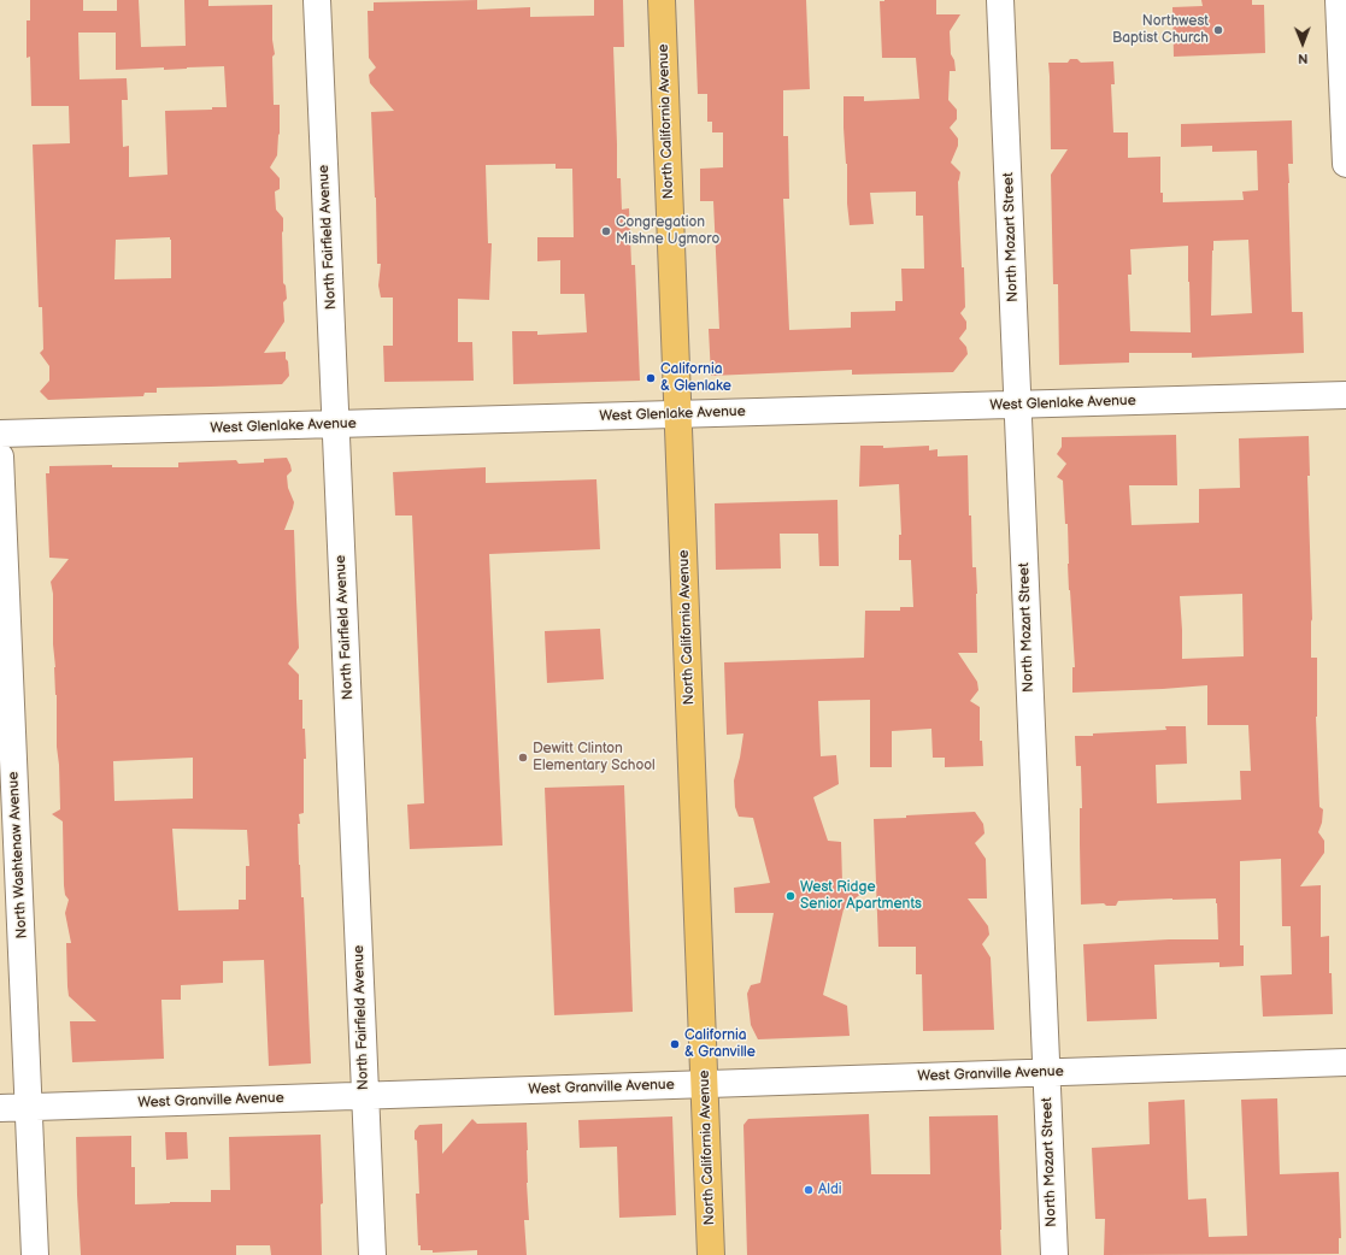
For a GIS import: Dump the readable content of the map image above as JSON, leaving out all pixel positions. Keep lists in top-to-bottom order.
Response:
{
  "streets": {
    "main road": ["North California Avenue"],
    "street": [
      "North Fairfield Avenue",
      "North Mozart Street",
      "West Glenlake Avenue",
      "North Washtenaw Avenue",
      "West Granville Avenue"
    ]
  },
  "crossings": [
    ["North California Avenue", "West Glenlake Avenue"],
    ["North California Avenue", "West Granville Avenue"],
    ["North Fairfield Avenue", "West Glenlake Avenue"],
    ["North Fairfield Avenue", "West Granville Avenue"],
    ["North Mozart Street", "West Glenlake Avenue"],
    ["North Mozart Street", "West Granville Avenue"],
    ["North Washtenaw Avenue", "West Granville Avenue"]
  ],
  "places": [
    "Northwest Baptist Church",
    "Congregation Mishne Ugmoro",
    "California & Glenlake",
    "Dewitt Clinton Elementary School",
    "West Ridge Senior Apartments",
    "California & Granville",
    "Aldi"
  ],
  "north": "bottom"
}
